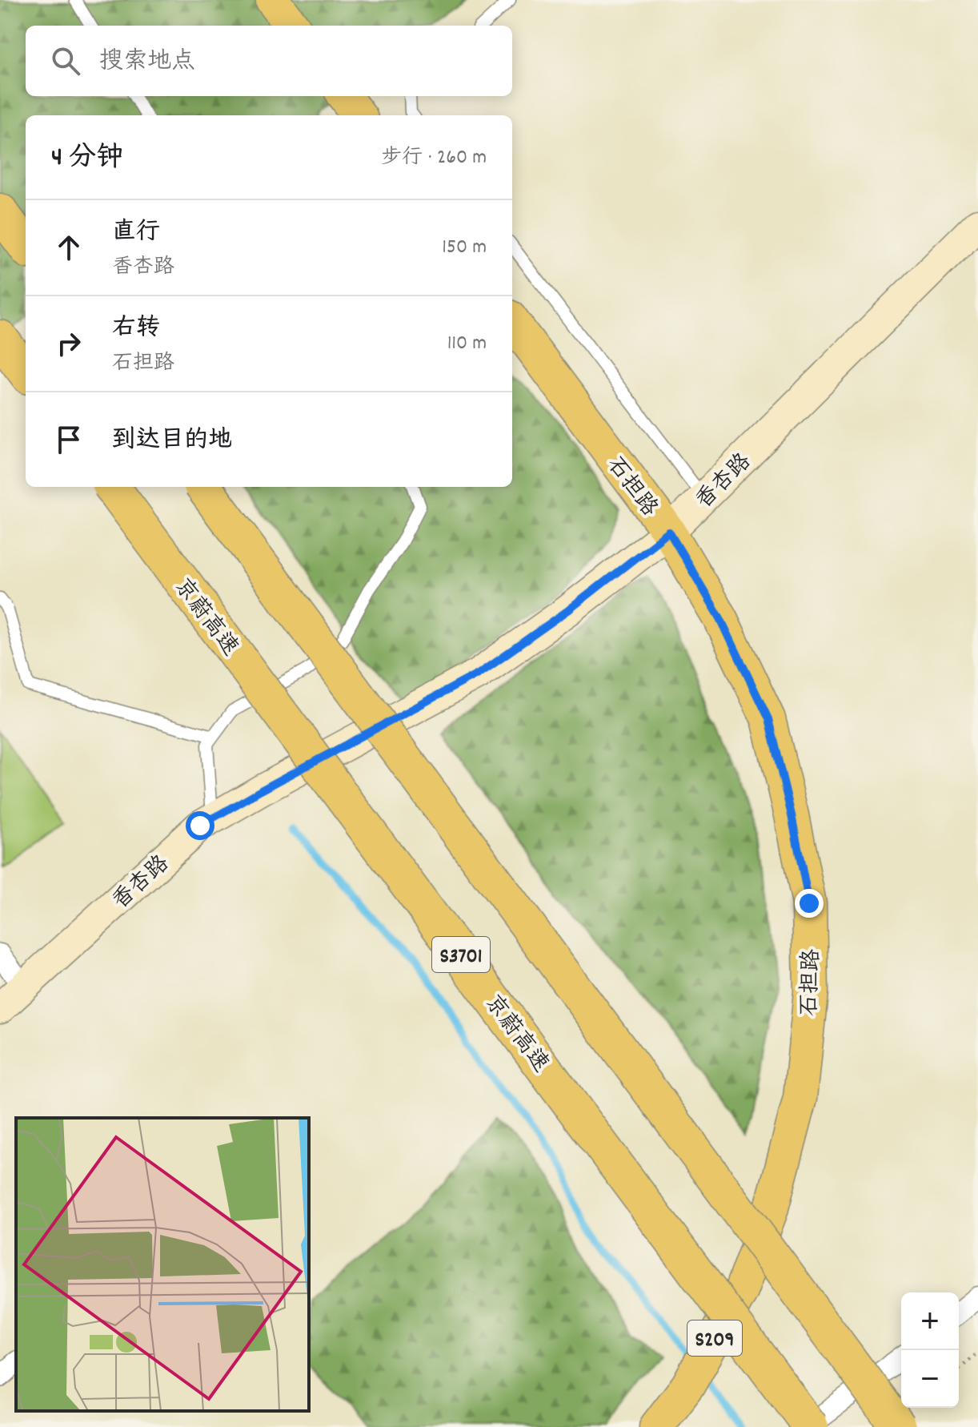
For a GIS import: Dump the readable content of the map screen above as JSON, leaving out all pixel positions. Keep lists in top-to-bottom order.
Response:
{
  "streets": {
    "highway": ["京蔚高速", "S3701"],
    "main road": ["石担路", "S209"],
    "street": ["香杏路"]
  },
  "crossings": [
    ["香杏路", "石担路"]
  ],
  "page": {
    "search": "搜索地点",
    "heading": ["4 分钟", "步行 · 260 m"],
    "list": [
      ["直行", "香杏路", "150 m"],
      ["右转", "石担路", "110 m"],
      "到达目的地"
    ],
    "map_buttons": ["+", "−"]
  }
}
